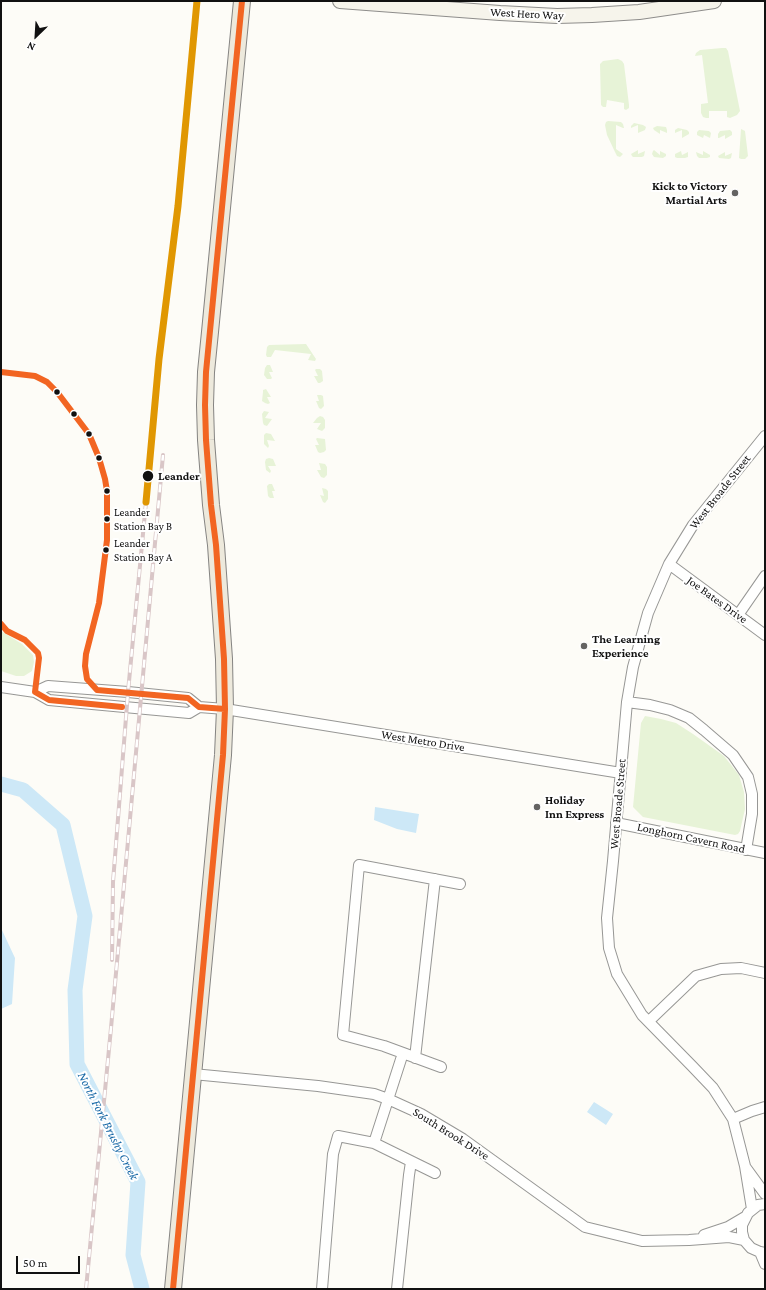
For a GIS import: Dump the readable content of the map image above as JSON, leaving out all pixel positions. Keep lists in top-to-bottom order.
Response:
{
  "streets": {
    "main road": ["West Hero Way"],
    "street": [
      "West Broade Street",
      "Joe Bates Drive",
      "West Metro Drive",
      "Longhorn Cavern Road",
      "South Brook Drive"
    ]
  },
  "crossings": [
    ["West Broade Street", "Joe Bates Drive"],
    ["West Broade Street", "West Metro Drive"],
    ["West Broade Street", "Longhorn Cavern Road"],
    ["West Broade Street", "South Brook Drive"]
  ],
  "water": ["North Fork Brushy Creek"],
  "places": [
    "Kick to Victory Martial Arts",
    "Leander",
    "Leander Station Bay B",
    "Leander Station Bay A",
    "The Learning Experience",
    "Holiday Inn Express"
  ],
  "scale_bar": "50 m",
  "north": "bottom left"
}
